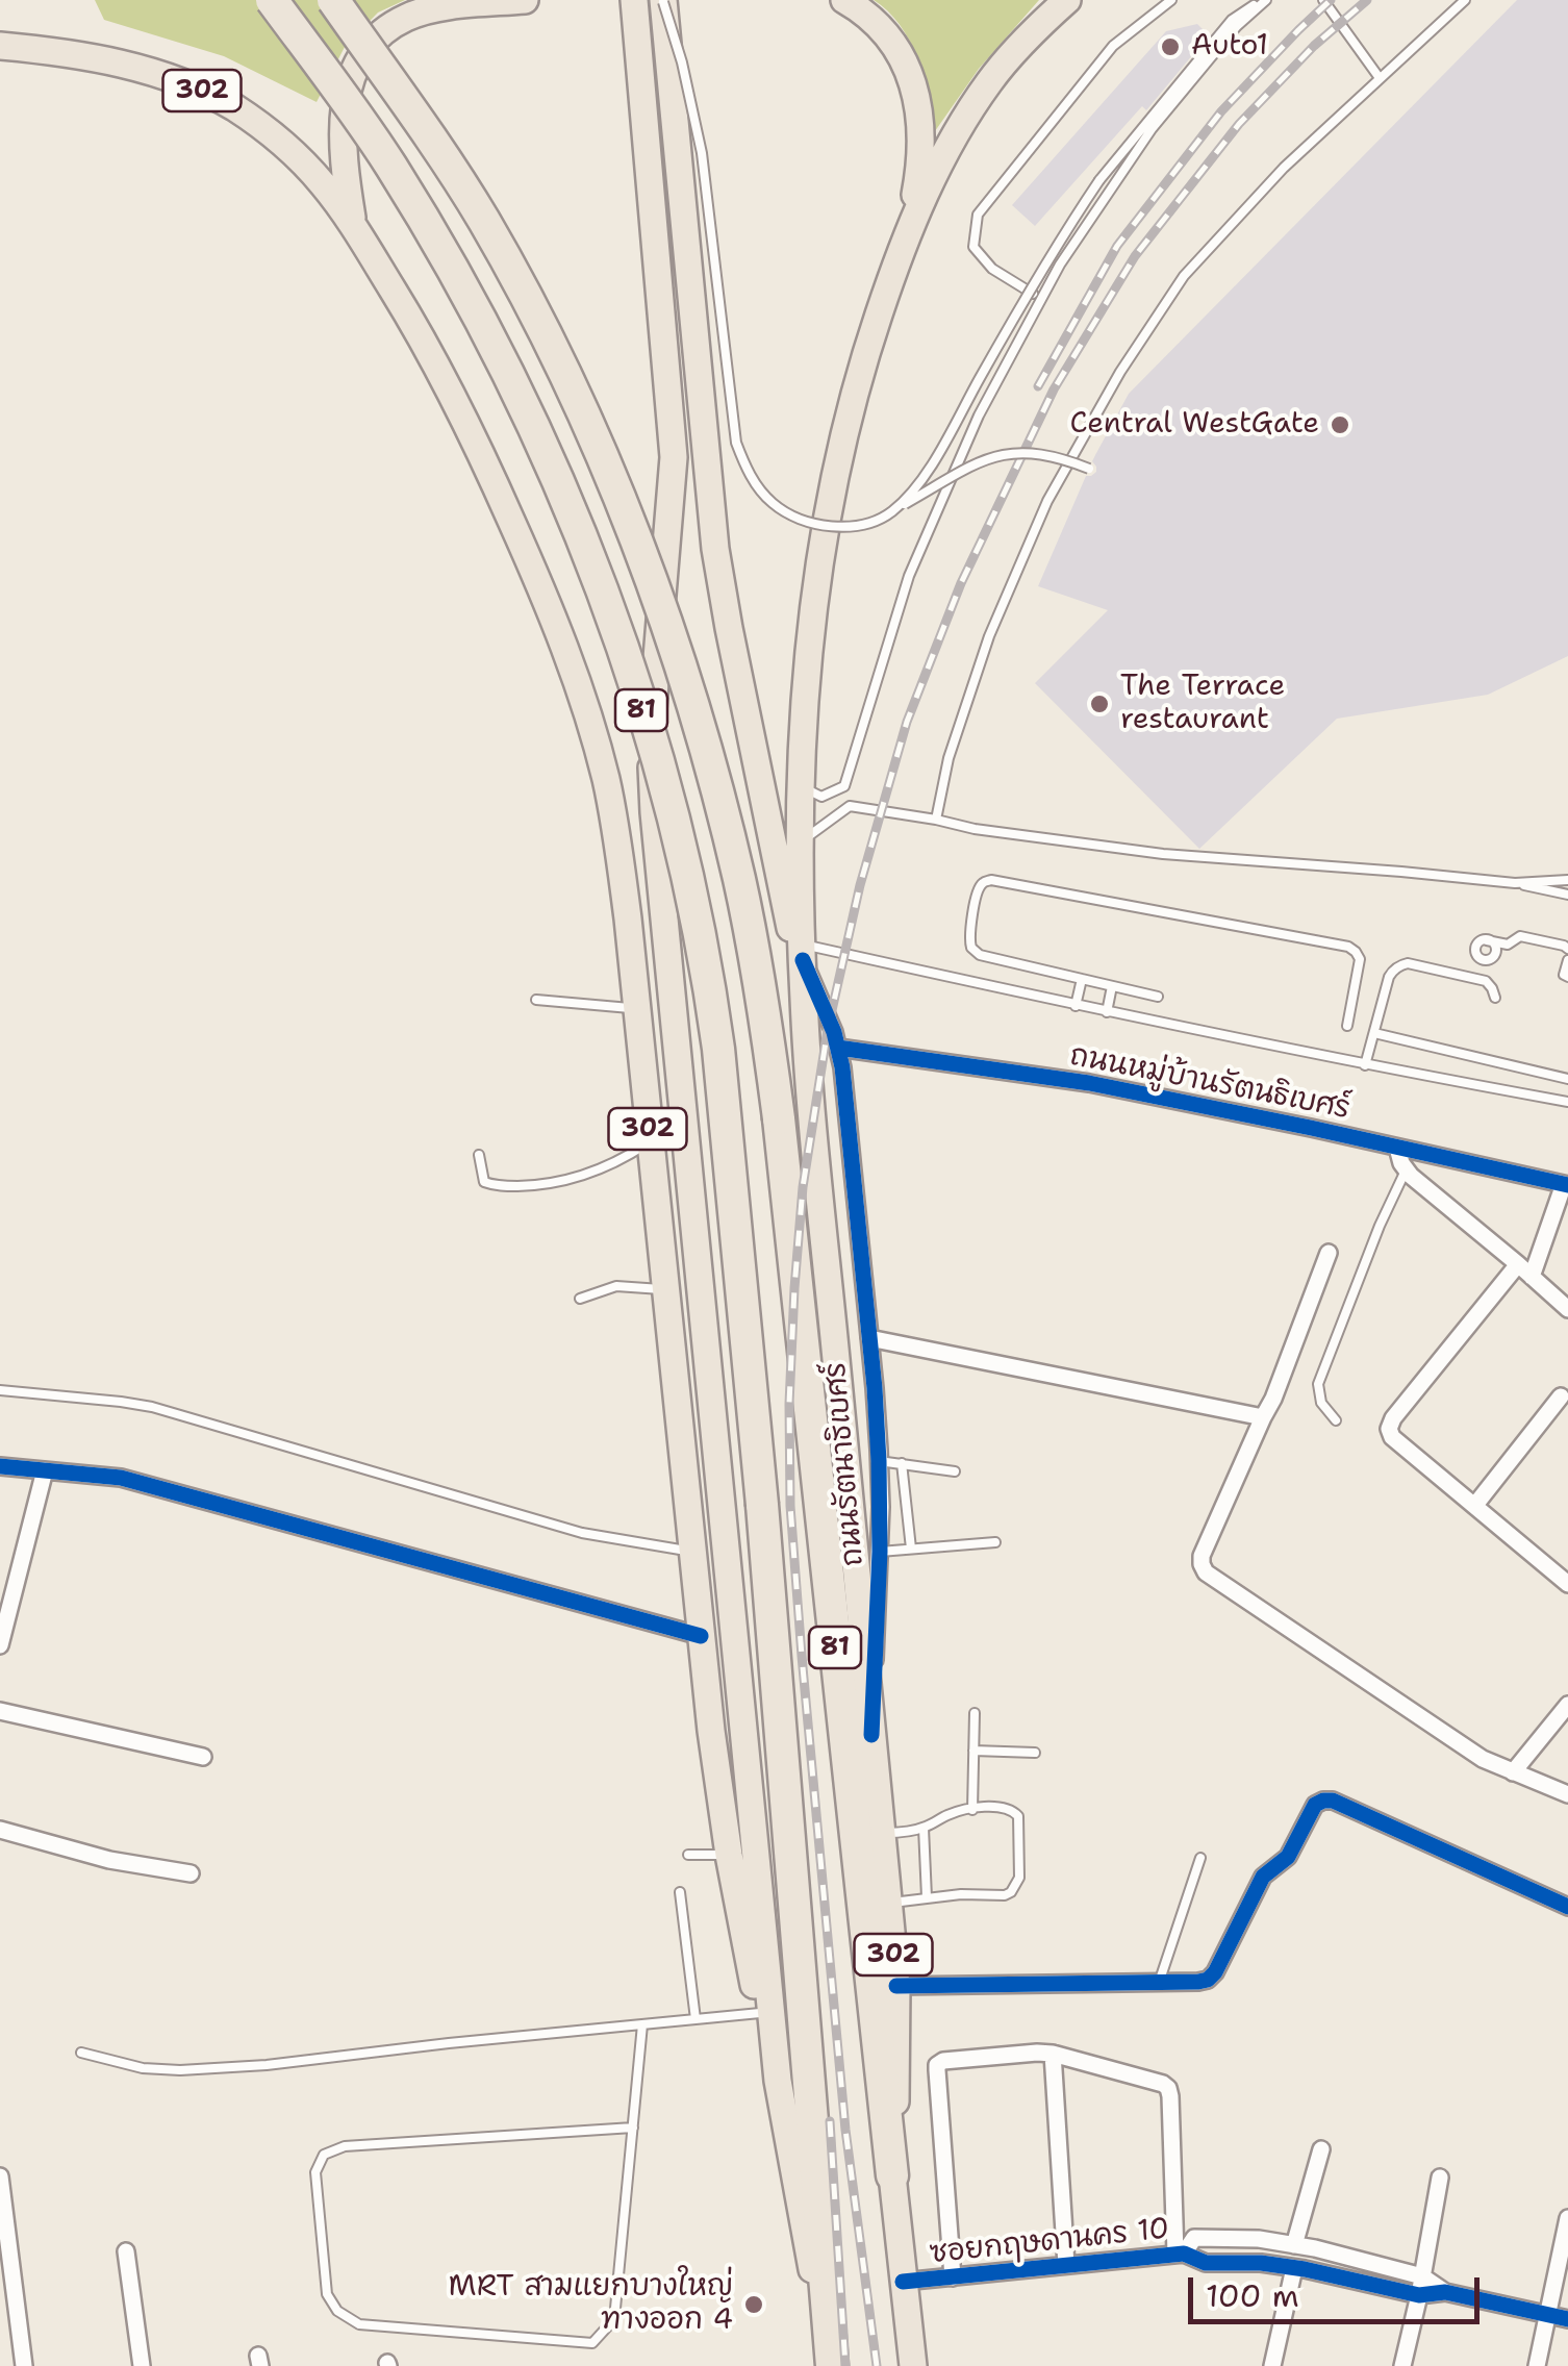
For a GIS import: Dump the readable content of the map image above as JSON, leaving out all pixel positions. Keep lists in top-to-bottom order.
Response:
{
  "streets": {
    "highway": ["81"],
    "main road": ["302", "ถนนรัตนาธิเบศร์"],
    "street": ["ถนนหมู่บ้านรัตนธิเบศร์", "ซอยกฤษดานคร 10"]
  },
  "crossings": [
    ["302", "81"],
    ["302", "ถนนรัตนาธิเบศร์"],
    ["81", "ถนนรัตนาธิเบศร์"],
    ["ถนนรัตนาธิเบศร์", "ซอยกฤษดานคร 10"]
  ],
  "places": [
    "Auto1",
    "Central WestGate",
    "The Terrace restaurant",
    "MRT สามแยกบางใหญ่ ทางออก 4"
  ],
  "scale_bar": "100 m"
}
